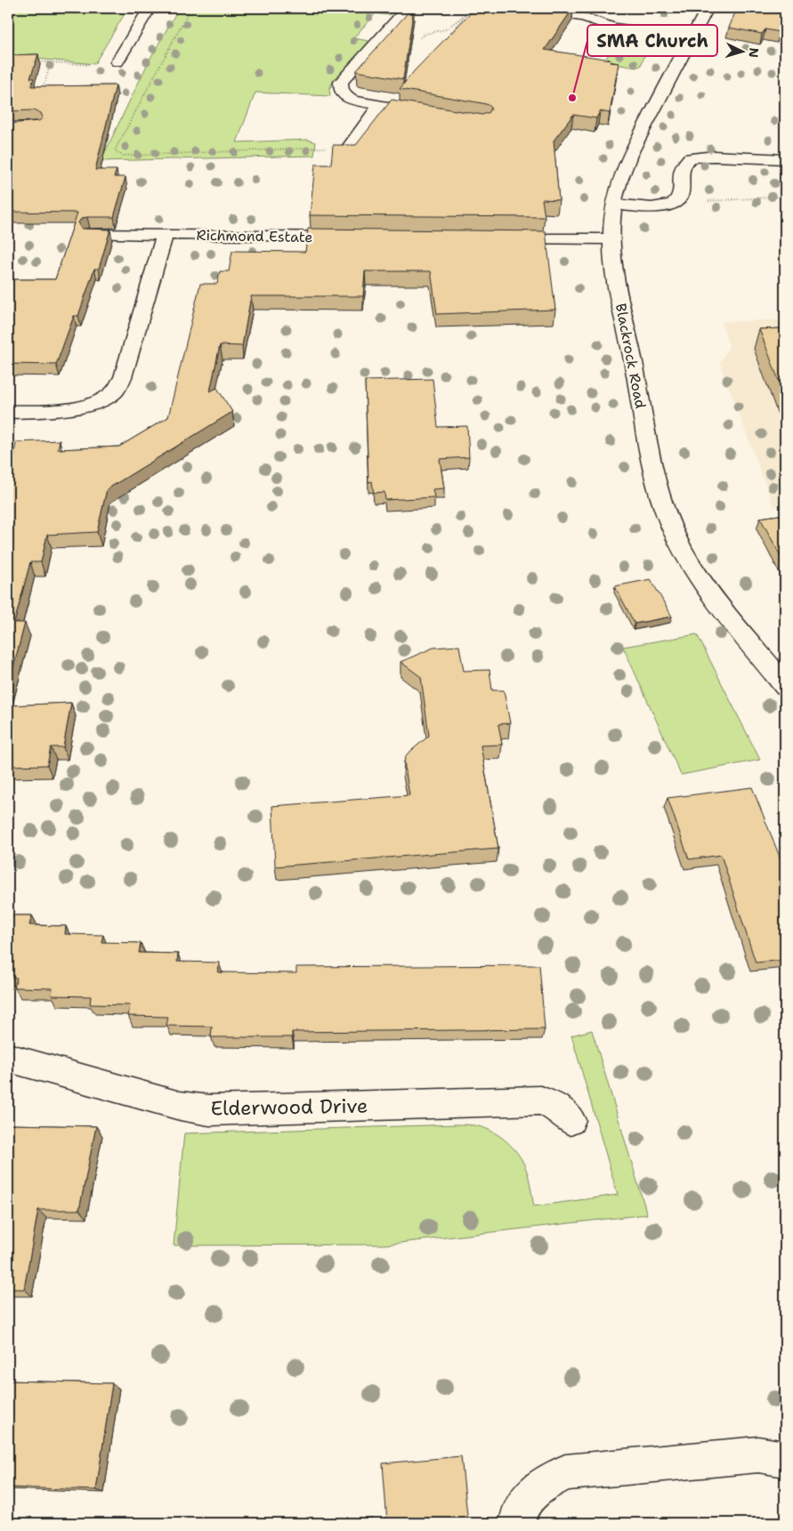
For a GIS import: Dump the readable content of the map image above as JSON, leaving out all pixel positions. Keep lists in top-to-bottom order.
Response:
{
  "streets": {
    "street": ["Richmond Estate", "Blackrock Road", "Elderwood Drive"]
  },
  "places": ["SMA Church"],
  "north": "right"
}
